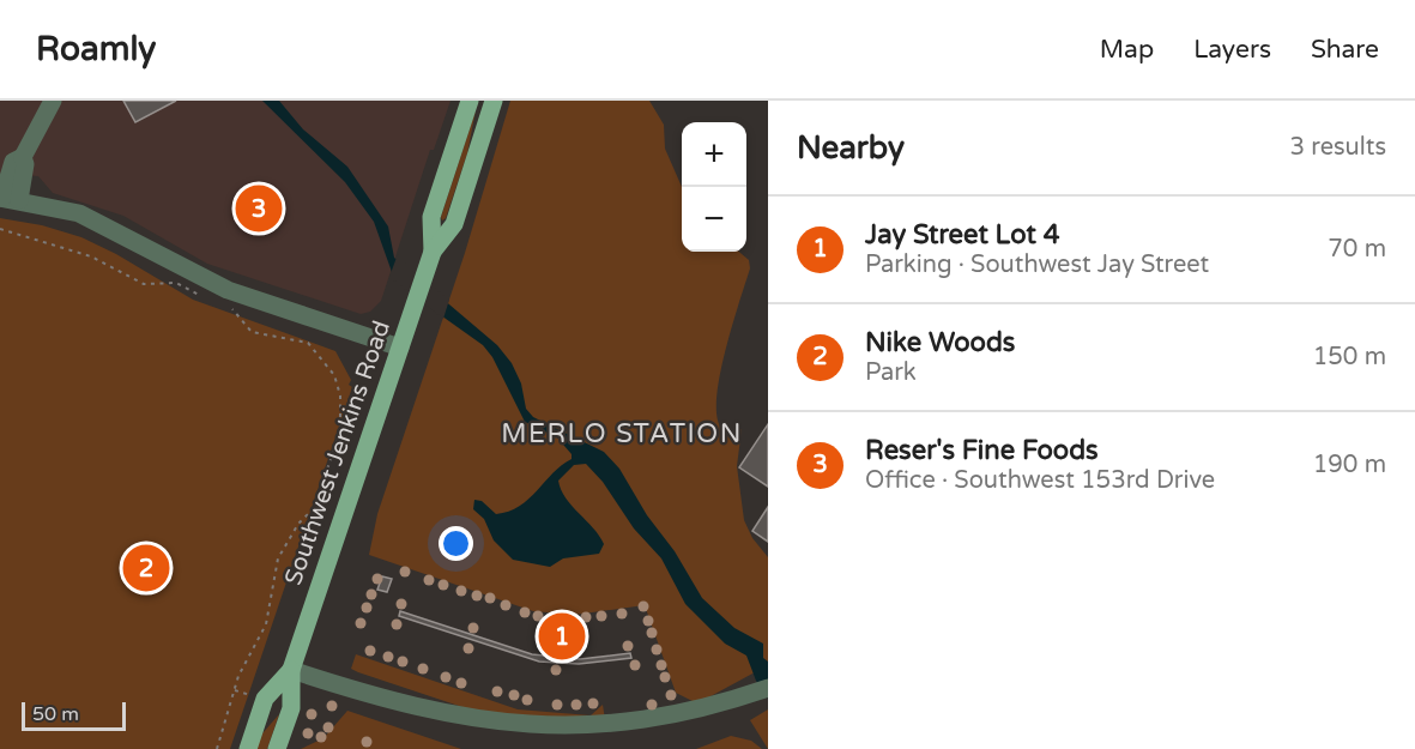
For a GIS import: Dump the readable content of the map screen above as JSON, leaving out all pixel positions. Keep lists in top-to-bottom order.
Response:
{
  "streets": {
    "main road": ["Southwest Jenkins Road"]
  },
  "districts": ["MERLO STATION"],
  "scale_bar": "50 m",
  "page": {
    "header": "Roamly",
    "nav": ["Map", "Layers", "Share"],
    "heading": ["Nearby", "3 results"],
    "map_buttons": ["+", "−"],
    "pins": ["3", "2", "1"],
    "list": [
      {
        "mark": "1",
        "name": "Jay Street Lot 4",
        "note": "Parking · Southwest Jay Street",
        "value": "70 m"
      },
      {
        "mark": "2",
        "name": "Nike Woods",
        "note": "Park",
        "value": "150 m"
      },
      {
        "mark": "3",
        "name": "Reser's Fine Foods",
        "note": "Office · Southwest 153rd Drive",
        "value": "190 m"
      }
    ],
    "scale": "50 m"
  }
}
